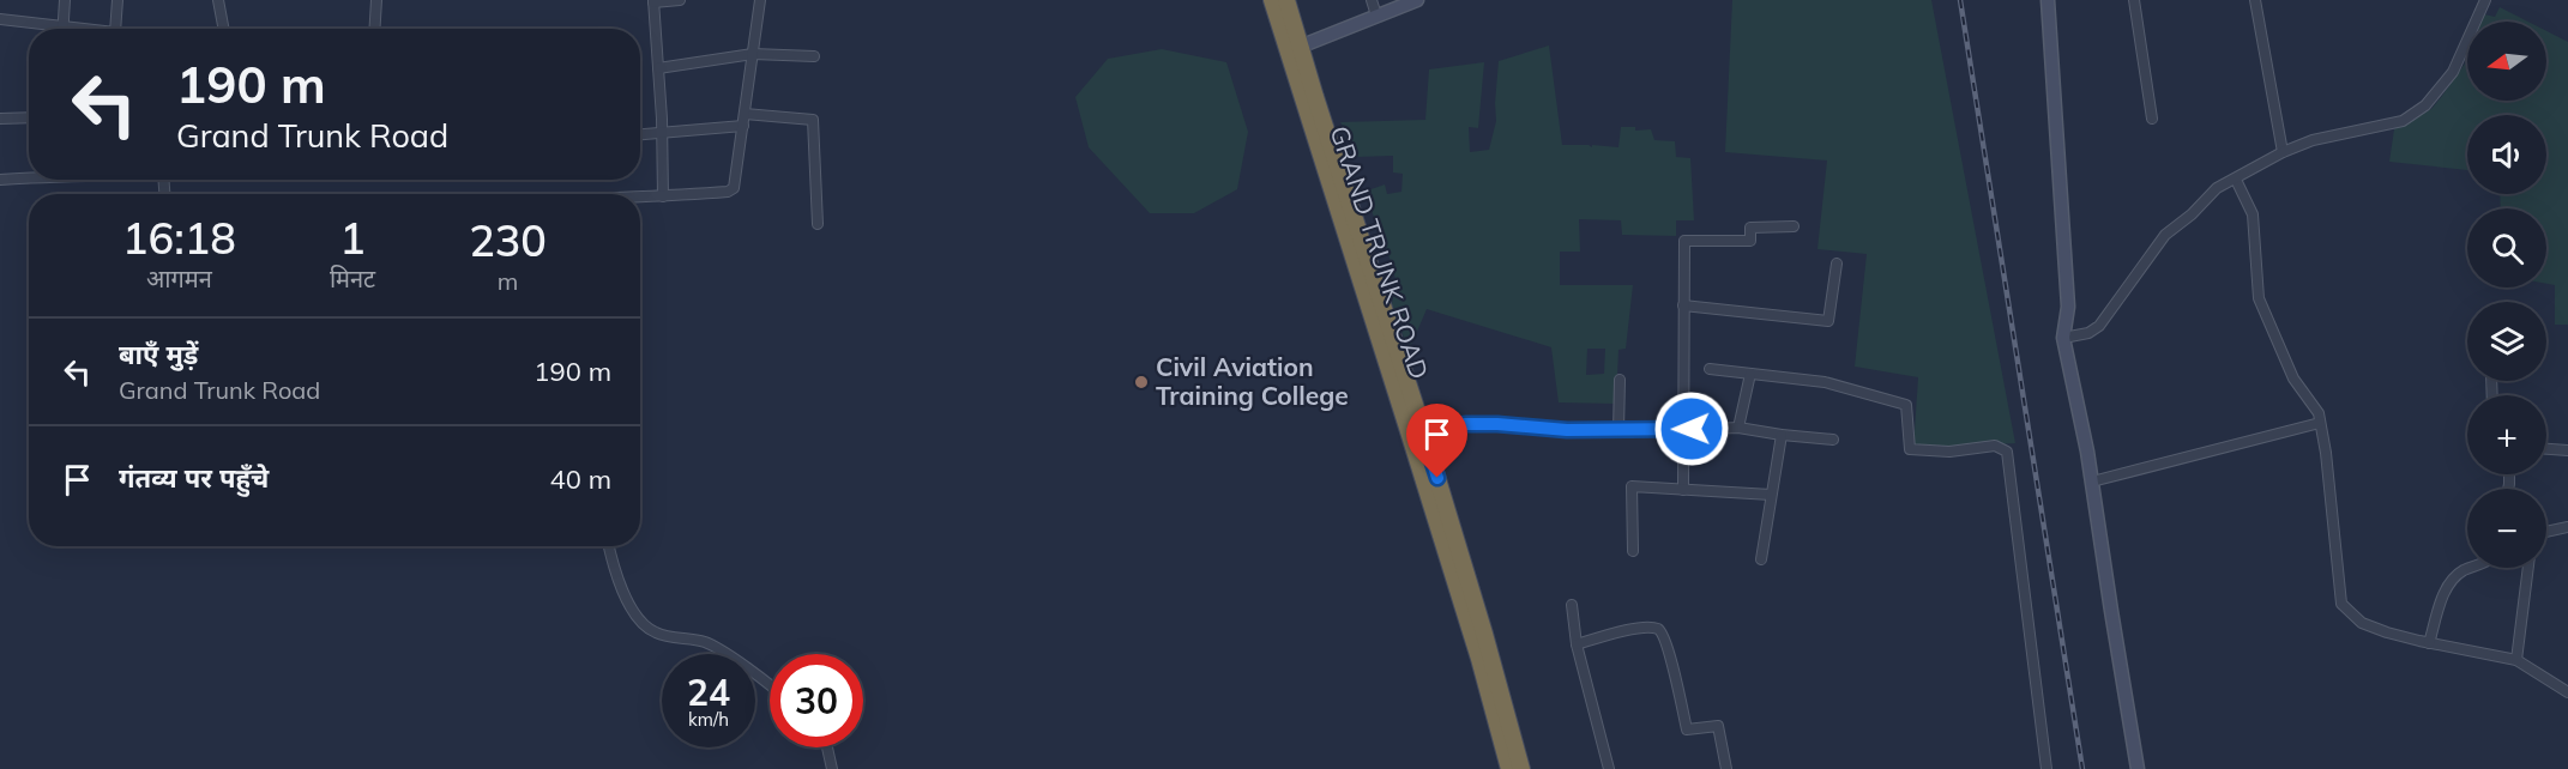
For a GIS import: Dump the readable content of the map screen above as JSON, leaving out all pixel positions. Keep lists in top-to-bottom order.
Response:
{
  "streets": {
    "highway": ["GRAND TRUNK ROAD"]
  },
  "places": ["Civil Aviation Training College"],
  "north": "left",
  "page": {
    "map_buttons": ["+", "−"],
    "turn": ["190 m", "Grand Trunk Road"],
    "eta": [
      "16:18",
      "आगमन",
      "1",
      "मिनट",
      "230",
      "m"
    ],
    "list": [
      {
        "name": "बाएँ मुड़ें",
        "note": "Grand Trunk Road",
        "value": "190 m"
      },
      {
        "name": "गंतव्य पर पहुँचे",
        "value": "40 m"
      }
    ],
    "speed": "24 km/h",
    "limit": "30"
  }
}
